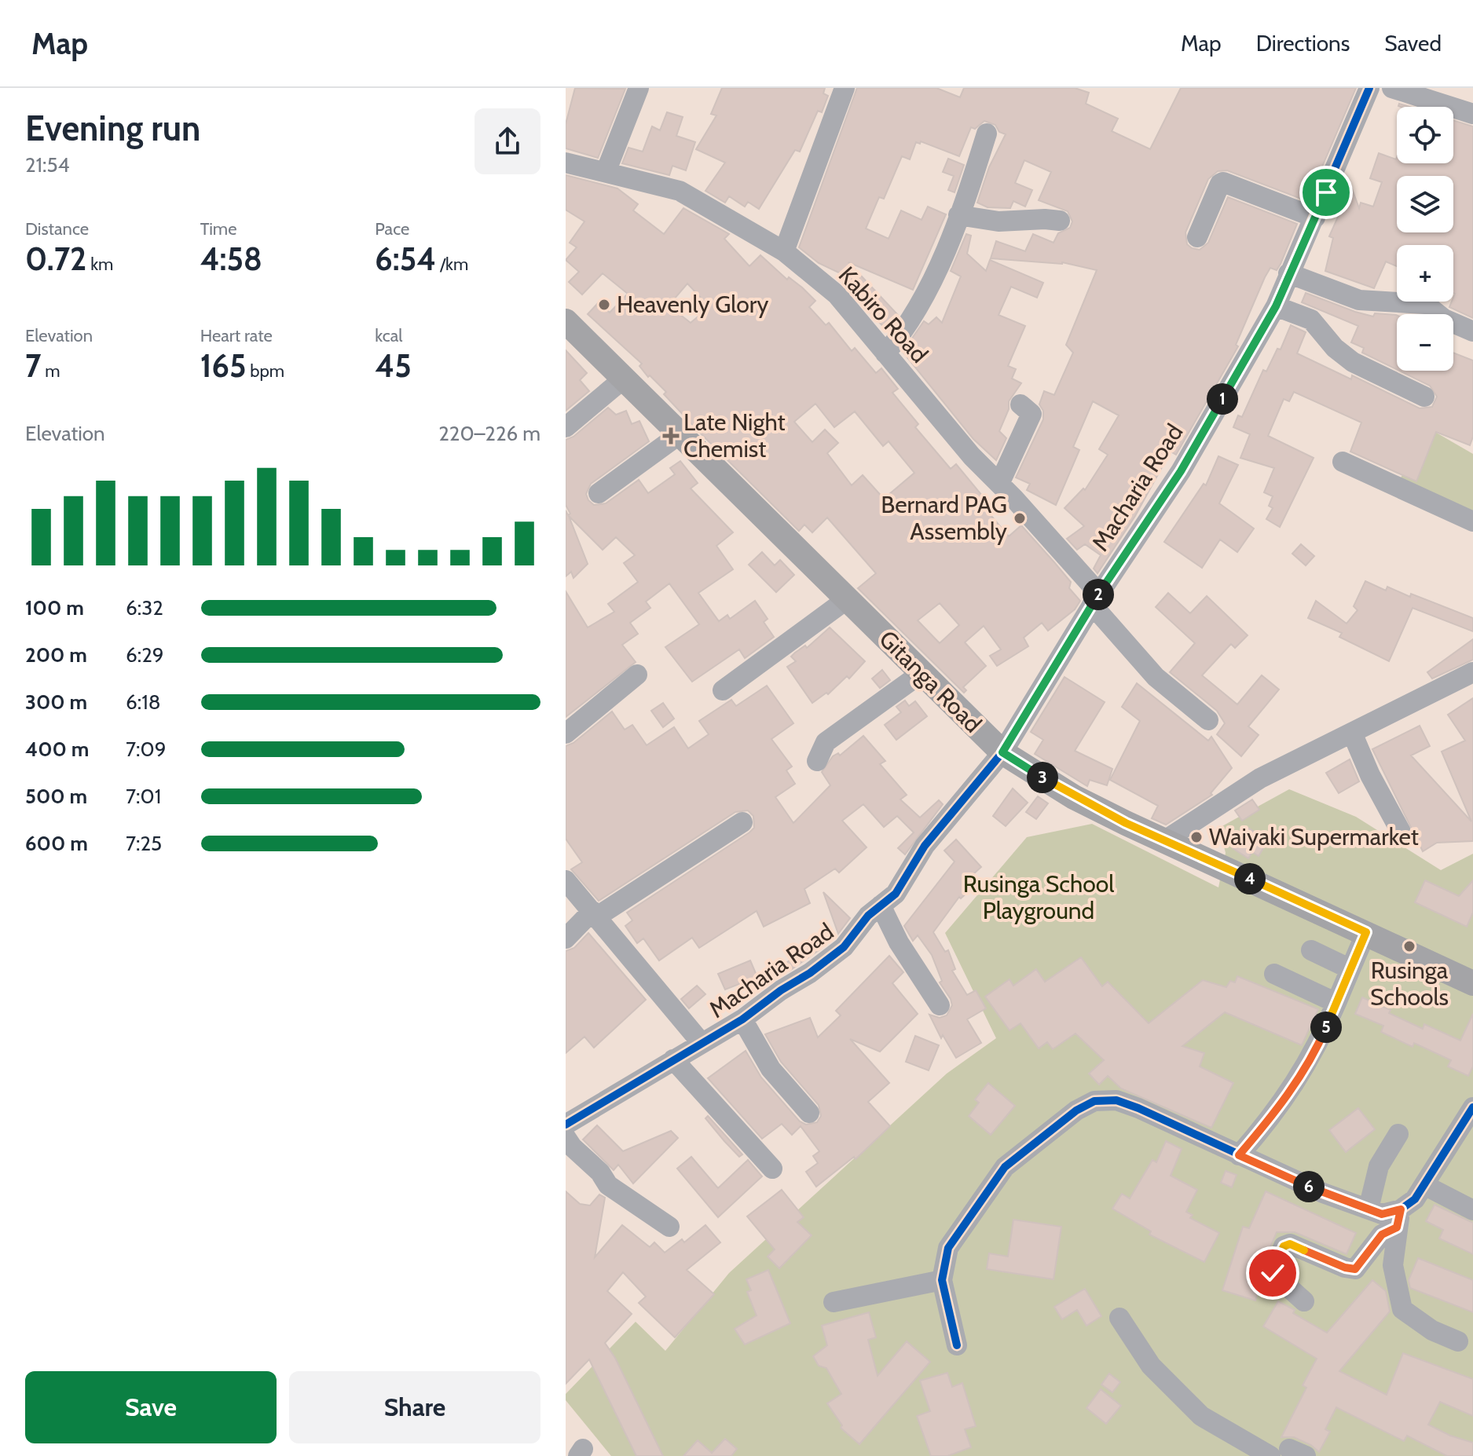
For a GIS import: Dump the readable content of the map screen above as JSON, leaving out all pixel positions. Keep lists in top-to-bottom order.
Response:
{
  "streets": {
    "main road": ["Gitanga Road"],
    "street": ["Kabiro Road", "Macharia Road"]
  },
  "crossings": [
    ["Kabiro Road", "Macharia Road"],
    ["Macharia Road", "Gitanga Road"]
  ],
  "parks": ["Rusinga School Playground"],
  "places": {
    "other": [
      "Heavenly Glory",
      "Bernard PAG Assembly",
      "Waiyaki Supermarket",
      "Rusinga Schools"
    ],
    "health": ["Late Night Chemist"]
  },
  "page": {
    "header": "Map",
    "nav": ["Map", "Directions", "Saved"],
    "heading": ["Evening run", "21:54"],
    "map_buttons": ["+", "−"],
    "stats": [
      ["Distance", "0.72 km"],
      ["Time", "4:58"],
      ["Pace", "6:54 /km"],
      ["Elevation", "7 m"],
      ["Heart rate", "165 bpm"],
      ["kcal", "45"]
    ],
    "pins": [
      "1",
      "2",
      "3",
      "4",
      "5",
      "6"
    ],
    "chart": ["Elevation", "220–226 m"],
    "list": [
      {
        "name": "100 m",
        "note": "6:32"
      },
      {
        "name": "200 m",
        "note": "6:29"
      },
      {
        "name": "300 m",
        "note": "6:18"
      },
      {
        "name": "400 m",
        "note": "7:09"
      },
      {
        "name": "500 m",
        "note": "7:01"
      },
      {
        "name": "600 m",
        "note": "7:25"
      }
    ],
    "buttons": ["Save", "Share"]
  }
}
